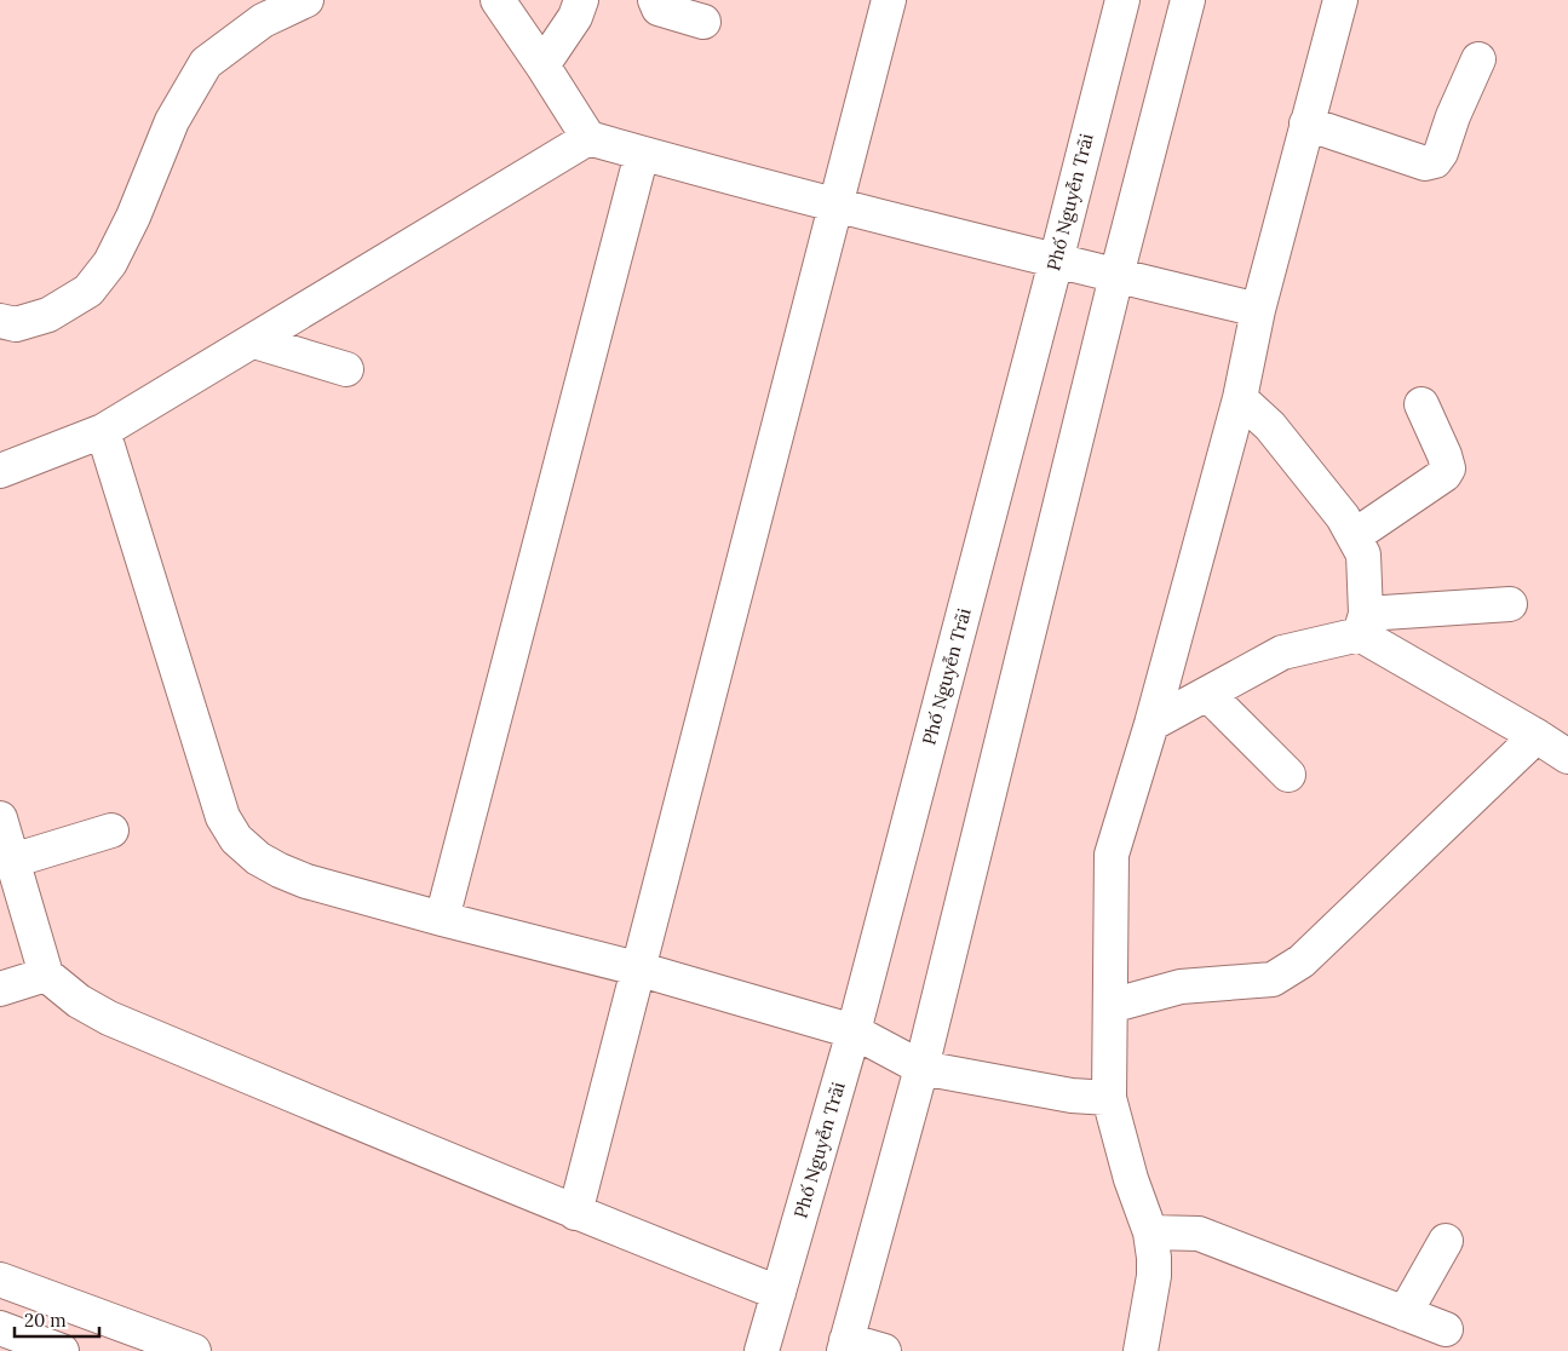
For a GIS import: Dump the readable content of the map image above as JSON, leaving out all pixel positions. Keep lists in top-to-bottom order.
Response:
{
  "streets": {
    "main road": ["Phố Nguyễn Trãi"]
  },
  "scale_bar": "20 m"
}
